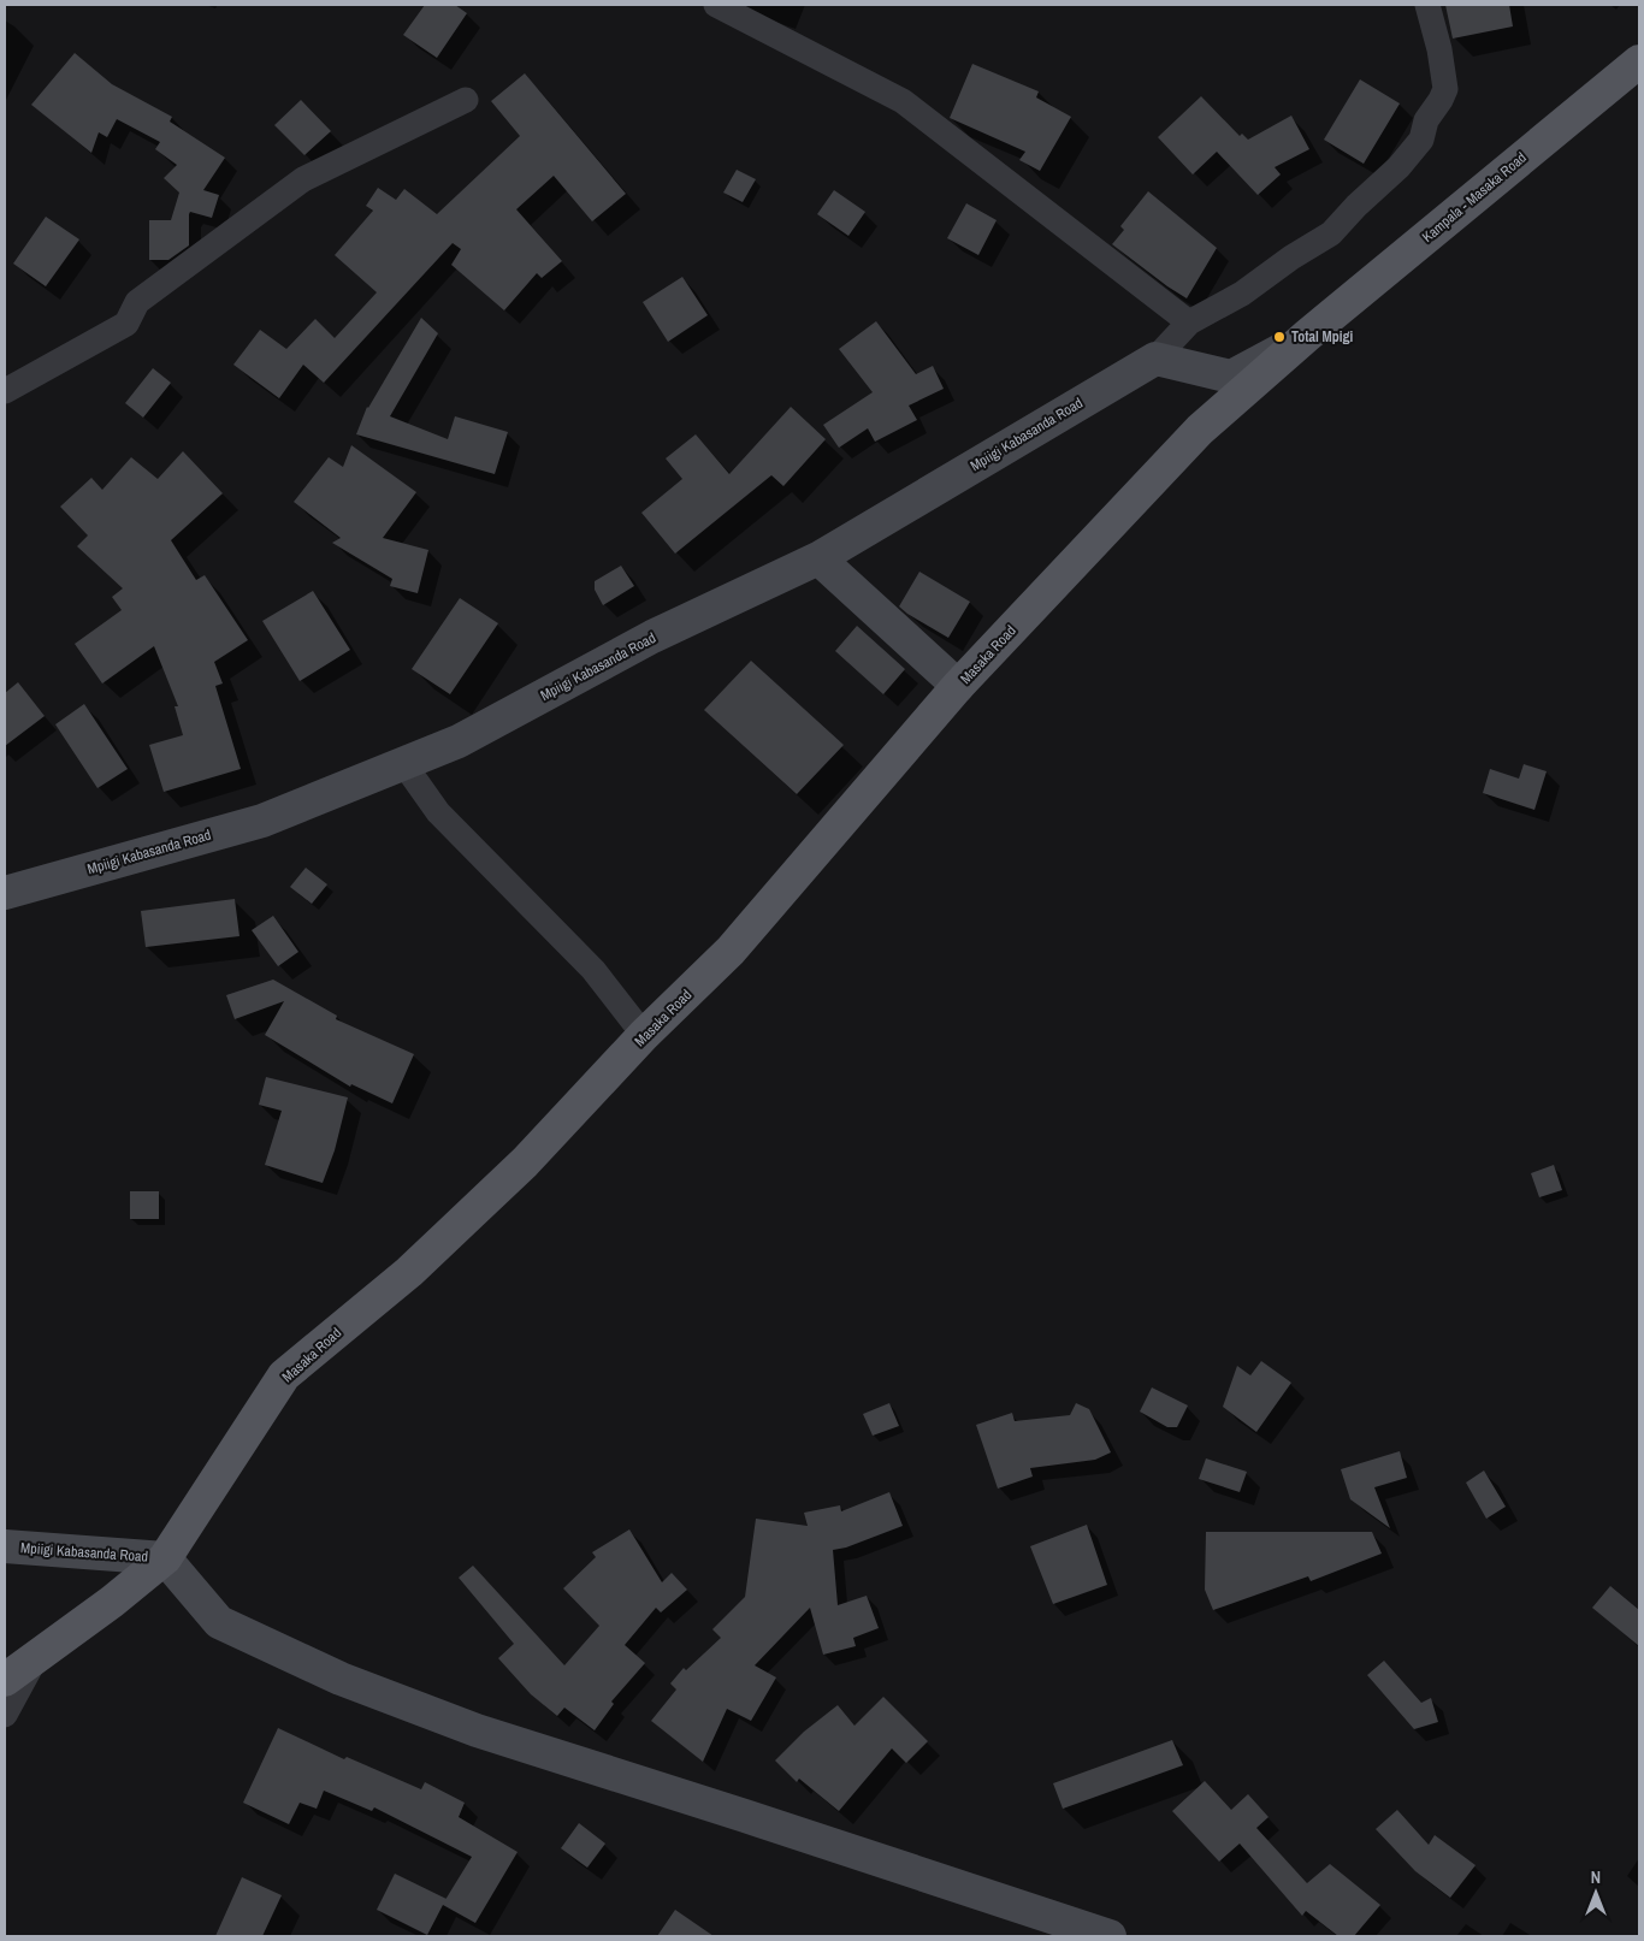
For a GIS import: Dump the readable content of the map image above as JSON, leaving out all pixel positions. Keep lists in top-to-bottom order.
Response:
{
  "streets": {
    "main road": ["Kampala - Masaka Road", "Mpiigi Kabasanda Road", "Masaka Road"]
  },
  "crossings": [
    ["Kampala - Masaka Road", "Masaka Road"],
    ["Mpiigi Kabasanda Road", "Masaka Road"]
  ],
  "places": ["Total Mpigi"],
  "north": "top"
}
